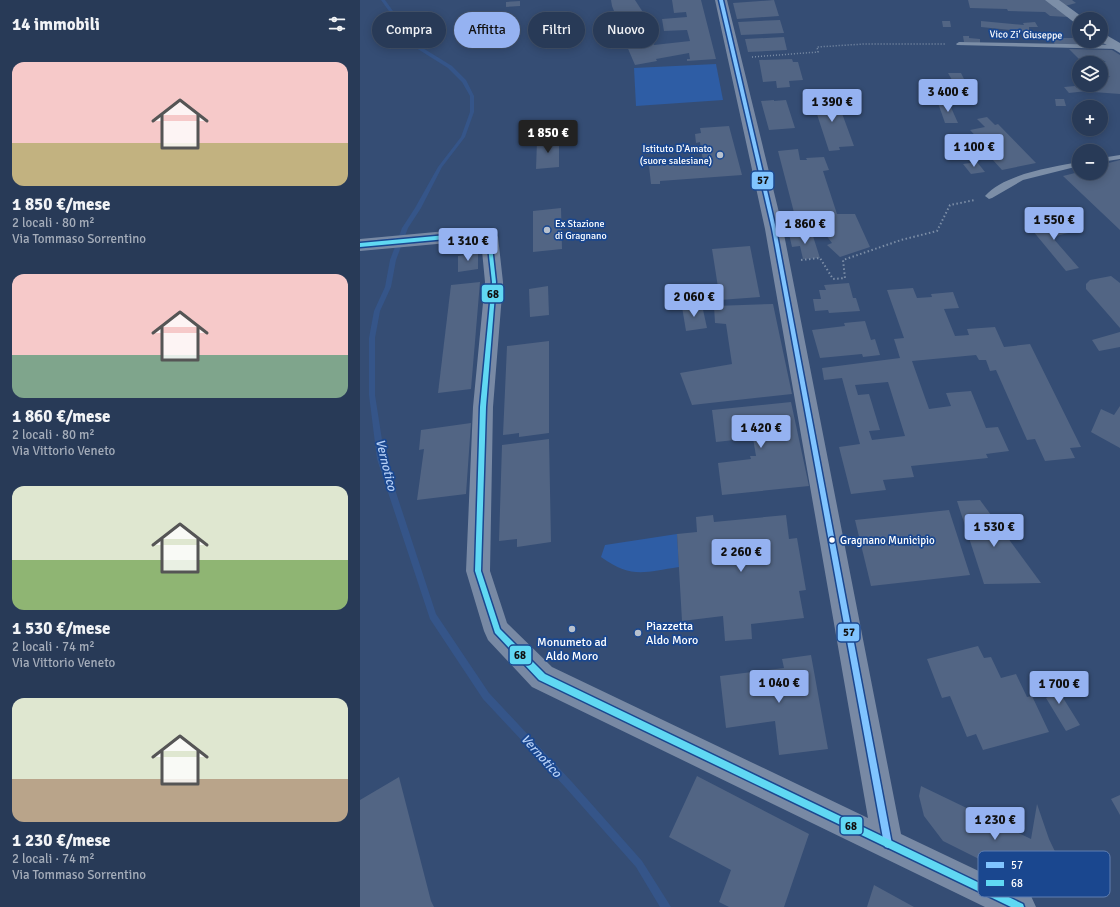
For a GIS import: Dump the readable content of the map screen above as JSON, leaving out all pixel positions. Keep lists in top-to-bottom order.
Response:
{
  "streets": {
    "lane": ["Vico Zi' Giuseppe"]
  },
  "water": ["Vernotico"],
  "places": [
    "Istituto D'Amato (suore salesiane)",
    "Ex Stazione di Gragnano",
    "Gragnano Municipio",
    "Monumeto ad Aldo Moro",
    "Piazzetta Aldo Moro"
  ],
  "lines": ["transit line 57", "transit line 68"],
  "legend": ["57", "68"],
  "page": {
    "heading": "14 immobili",
    "map_buttons": ["+", "−"],
    "chip": [
      "Compra",
      "Affitta",
      "Filtri",
      "Nuovo"
    ],
    "list": [
      {
        "name": "1 850 €/mese",
        "note": "2 locali · 80 m² · Via Tommaso Sorrentino"
      },
      {
        "name": "1 860 €/mese",
        "note": "2 locali · 80 m² · Via Vittorio Veneto"
      },
      {
        "name": "1 530 €/mese",
        "note": "2 locali · 74 m² · Via Vittorio Veneto"
      },
      {
        "name": "1 230 €/mese",
        "note": "2 locali · 74 m² · Via Tommaso Sorrentino"
      }
    ],
    "price": [
      "3 400 €",
      "1 390 €",
      "1 850 €",
      "1 100 €",
      "1 550 €",
      "1 860 €",
      "1 310 €",
      "2 060 €",
      "1 420 €",
      "1 530 €",
      "2 260 €",
      "1 040 €",
      "1 700 €",
      "1 230 €"
    ]
  }
}
